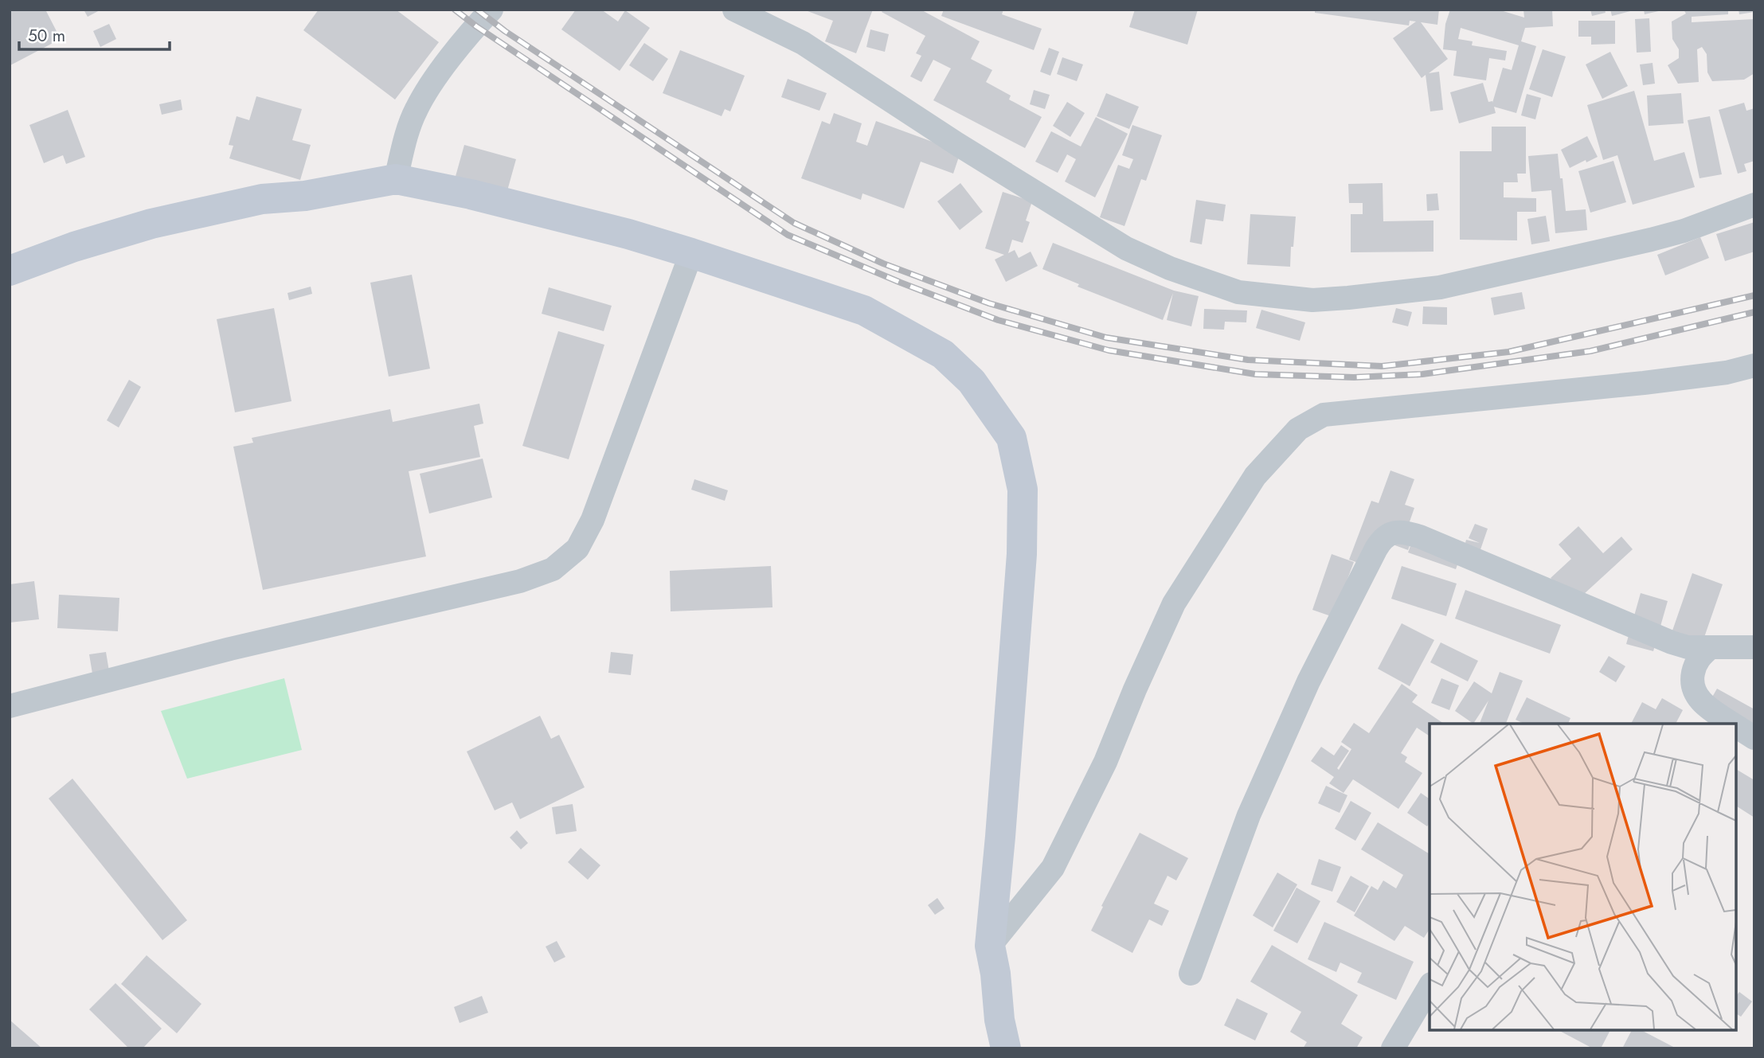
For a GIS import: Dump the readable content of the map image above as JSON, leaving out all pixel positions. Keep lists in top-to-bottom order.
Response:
{
  "scale_bar": "50 m"
}
